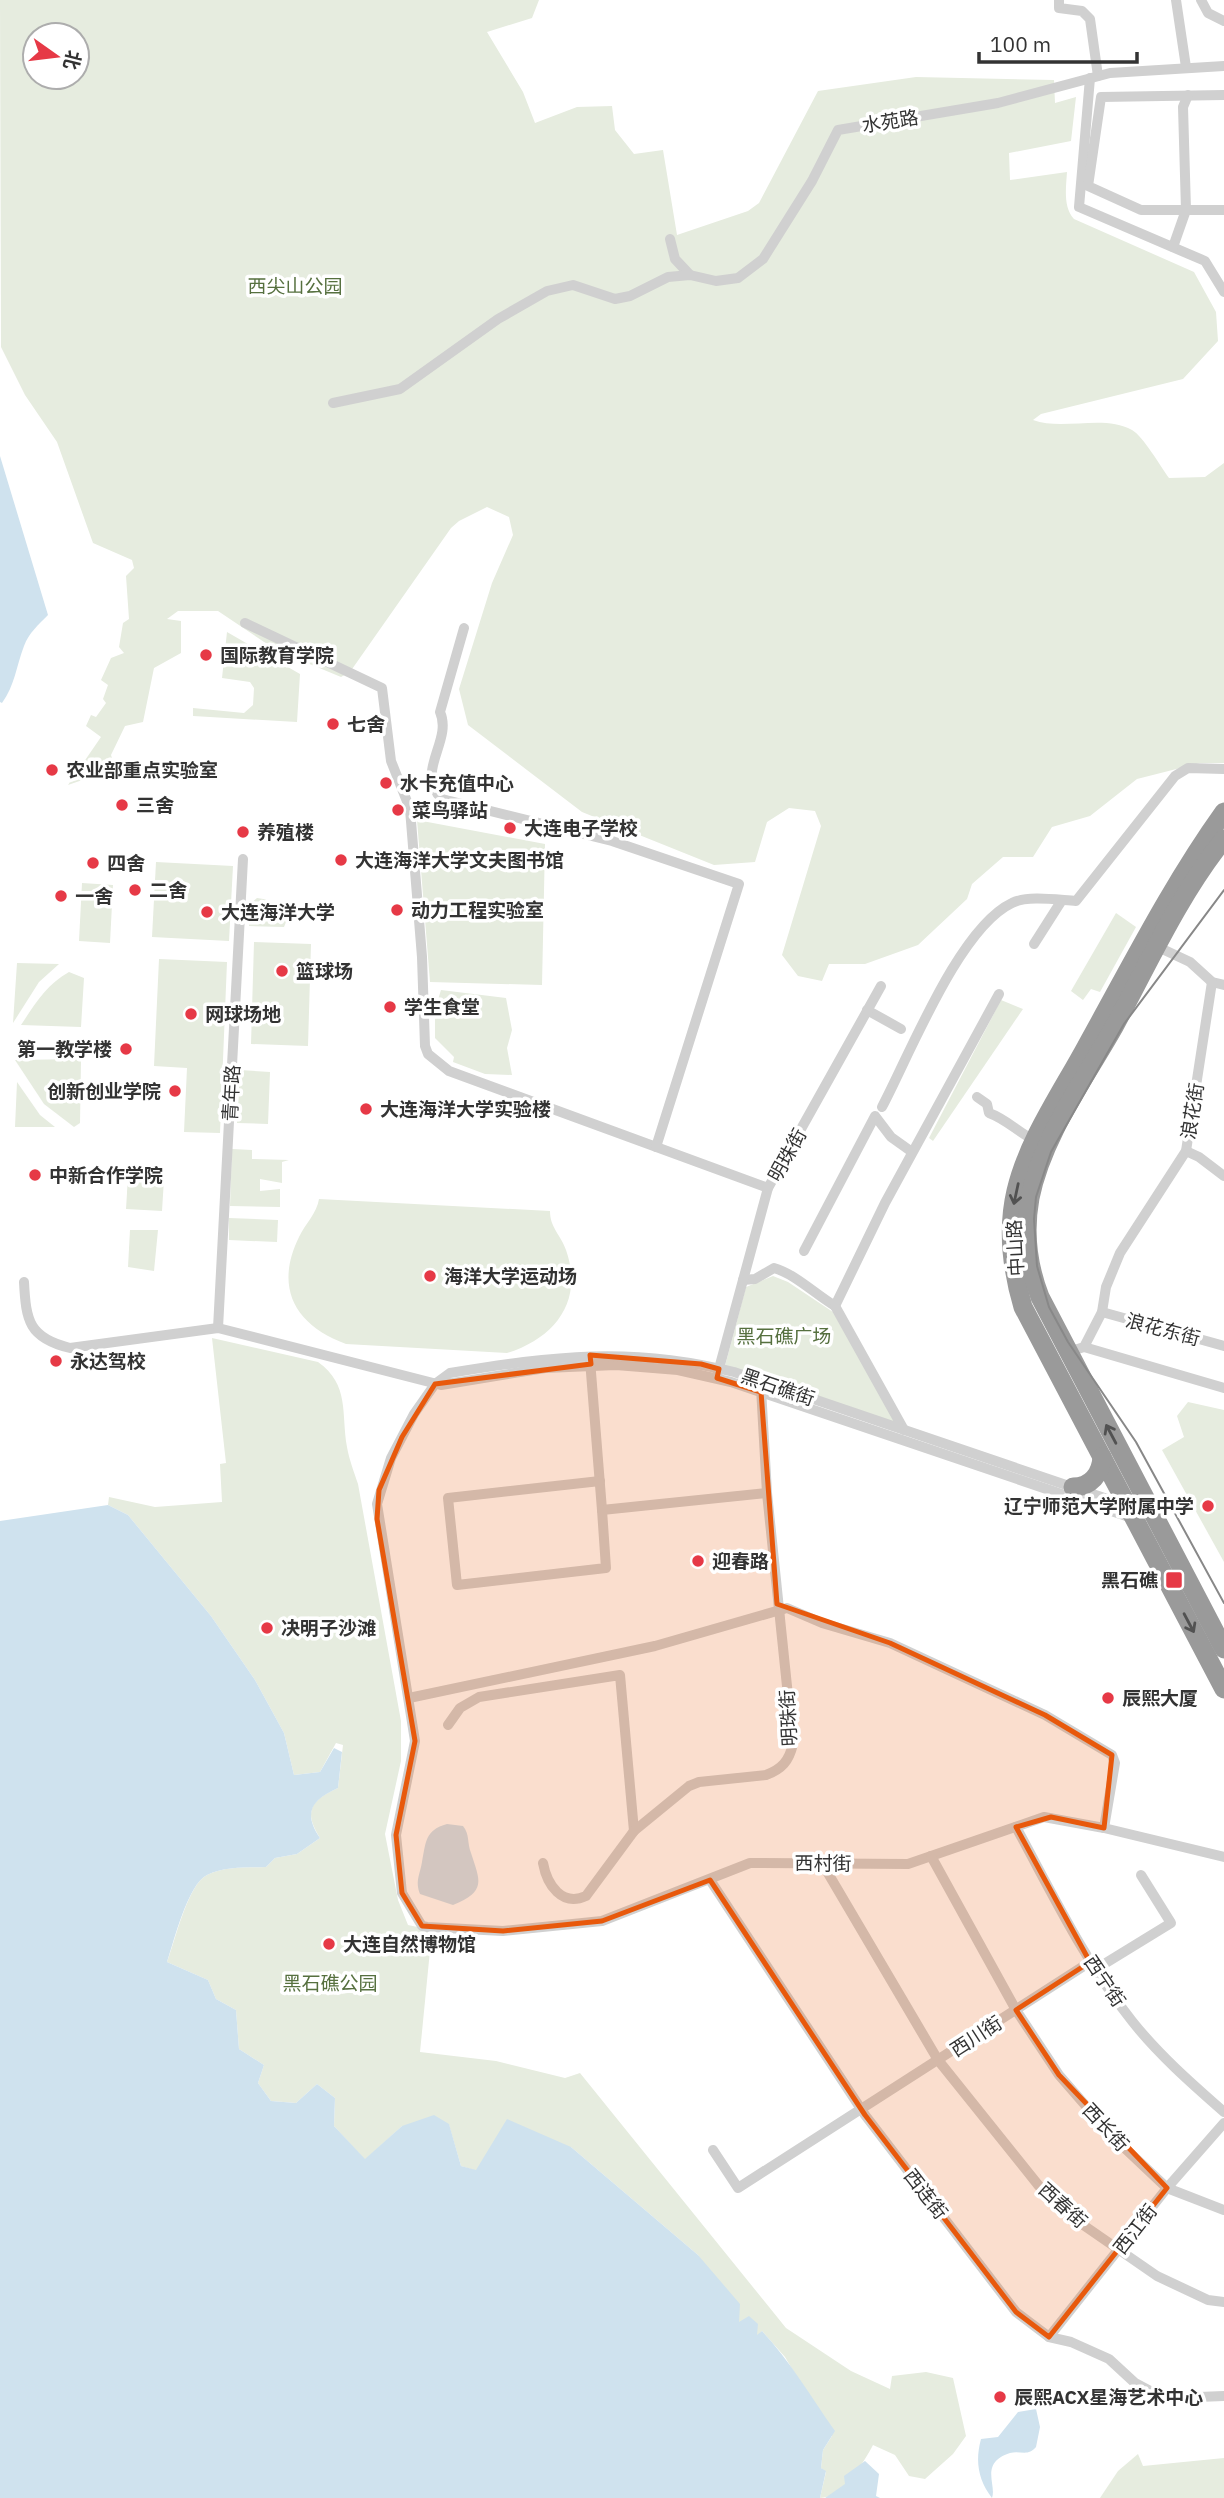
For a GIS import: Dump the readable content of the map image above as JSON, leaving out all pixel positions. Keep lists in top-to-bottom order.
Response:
{
  "streets": {
    "highway": ["中山路"],
    "street": [
      "水苑路",
      "青年路",
      "浪花街",
      "明珠街",
      "浪花东街",
      "黑石礁街",
      "西村街",
      "西宁街",
      "西川街",
      "西长街",
      "西连街",
      "西春街",
      "西江街"
    ]
  },
  "crossings": [
    ["浪花街", "中山路"],
    ["浪花街", "浪花东街"],
    ["明珠街", "黑石礁街"],
    ["中山路", "黑石礁街"],
    ["西村街", "西宁街"],
    ["西村街", "西长街"],
    ["西村街", "西连街"],
    ["西村街", "西春街"],
    ["西宁街", "西川街"],
    ["西川街", "西长街"],
    ["西川街", "西连街"],
    ["西川街", "西春街"],
    ["西长街", "西江街"],
    ["西连街", "西江街"],
    ["西春街", "西江街"]
  ],
  "parks": ["西尖山公园", "黑石礁广场", "黑石礁公园"],
  "places": {
    "other": [
      "国际教育学院",
      "七舍",
      "农业部重点实验室",
      "水卡充值中心",
      "三舍",
      "菜鸟驿站",
      "大连电子学校",
      "养殖楼",
      "大连海洋大学文夫图书馆",
      "四舍",
      "二舍",
      "一舍",
      "动力工程实验室",
      "大连海洋大学",
      "篮球场",
      "学生食堂",
      "网球场地",
      "第一教学楼",
      "创新创业学院",
      "大连海洋大学实验楼",
      "中新合作学院",
      "海洋大学运动场",
      "永达驾校",
      "辽宁师范大学附属中学",
      "迎春路",
      "决明子沙滩",
      "辰熙大厦",
      "大连自然博物馆",
      "辰熙ACX星海艺术中心"
    ],
    "transit": ["黑石礁"]
  },
  "scale_bar": "100 m",
  "north": "right"
}
